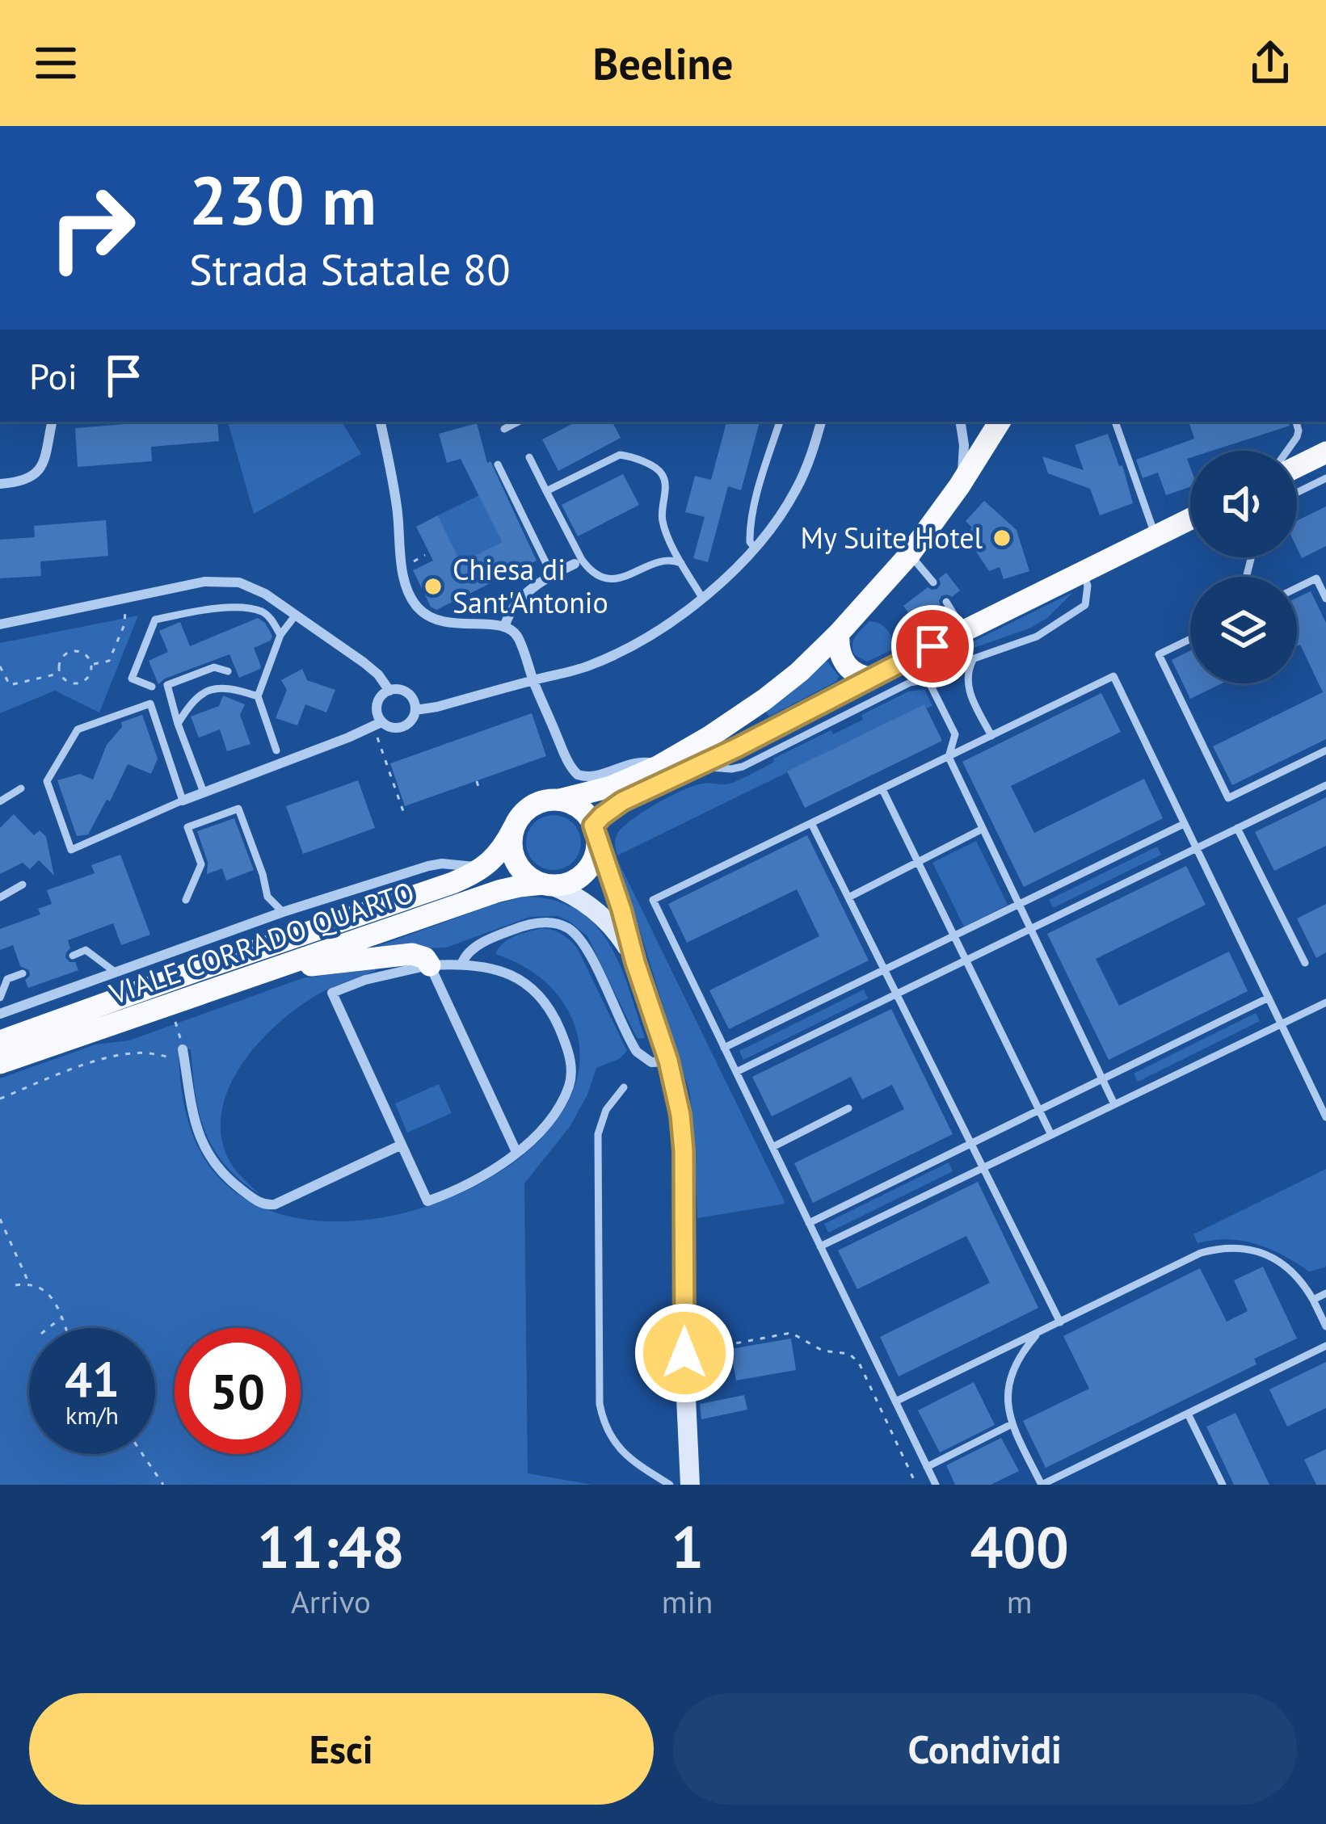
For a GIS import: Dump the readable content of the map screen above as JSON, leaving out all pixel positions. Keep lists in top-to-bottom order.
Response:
{
  "streets": {
    "main road": ["VIALE CORRADO QUARTO"]
  },
  "places": ["My Suite Hotel", "Chiesa di Sant'Antonio"],
  "page": {
    "header": "Beeline",
    "turn": ["230 m", "Strada Statale 80"],
    "then": "Poi",
    "speed": "41 km/h",
    "limit": "50",
    "eta": [
      "11:48",
      "Arrivo",
      "1",
      "min",
      "400",
      "m"
    ],
    "buttons": ["Esci", "Condividi"]
  }
}
